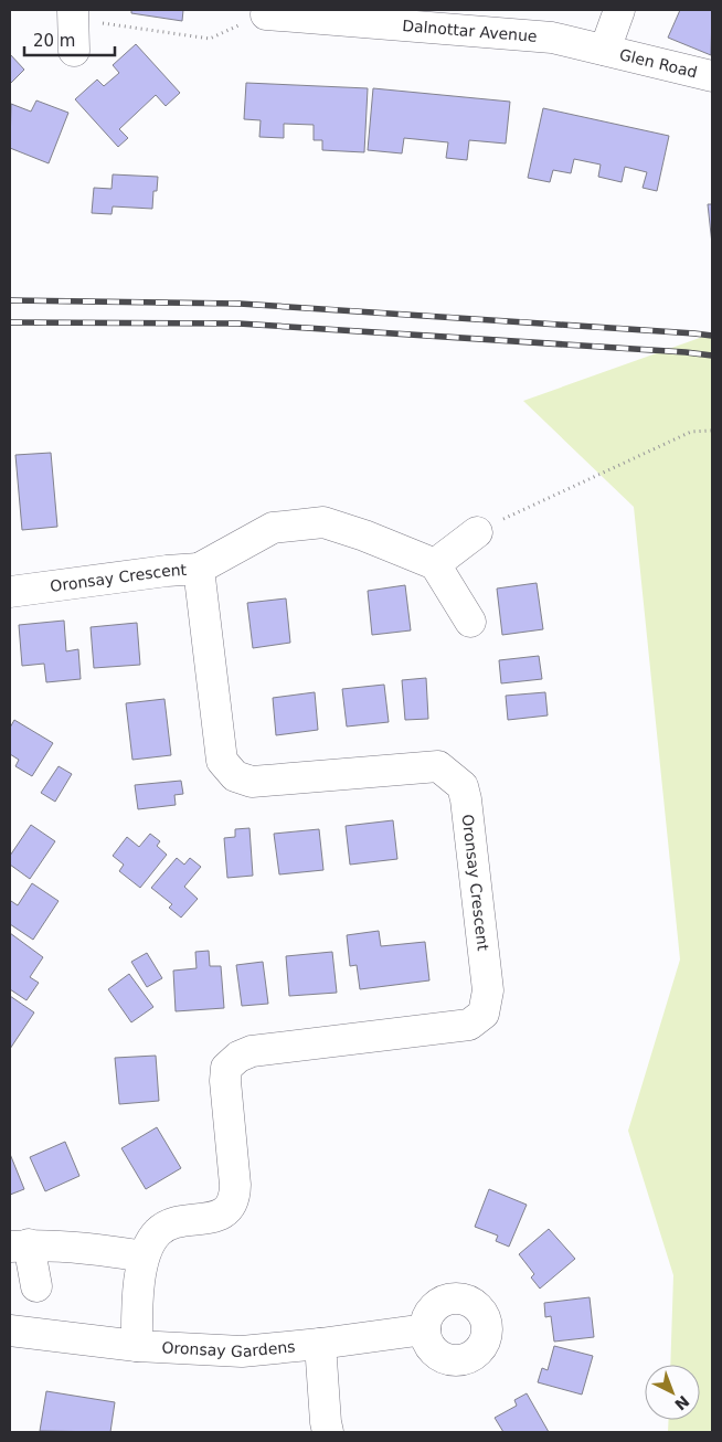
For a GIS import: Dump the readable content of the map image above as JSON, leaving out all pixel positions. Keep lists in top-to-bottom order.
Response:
{
  "streets": {
    "street": [
      "Dalnottar Avenue",
      "Glen Road",
      "Oronsay Crescent",
      "Oronsay Gardens"
    ]
  },
  "crossings": [
    ["Dalnottar Avenue", "Glen Road"],
    ["Oronsay Crescent", "Oronsay Gardens"]
  ],
  "scale_bar": "20 m",
  "north": "bottom right"
}
